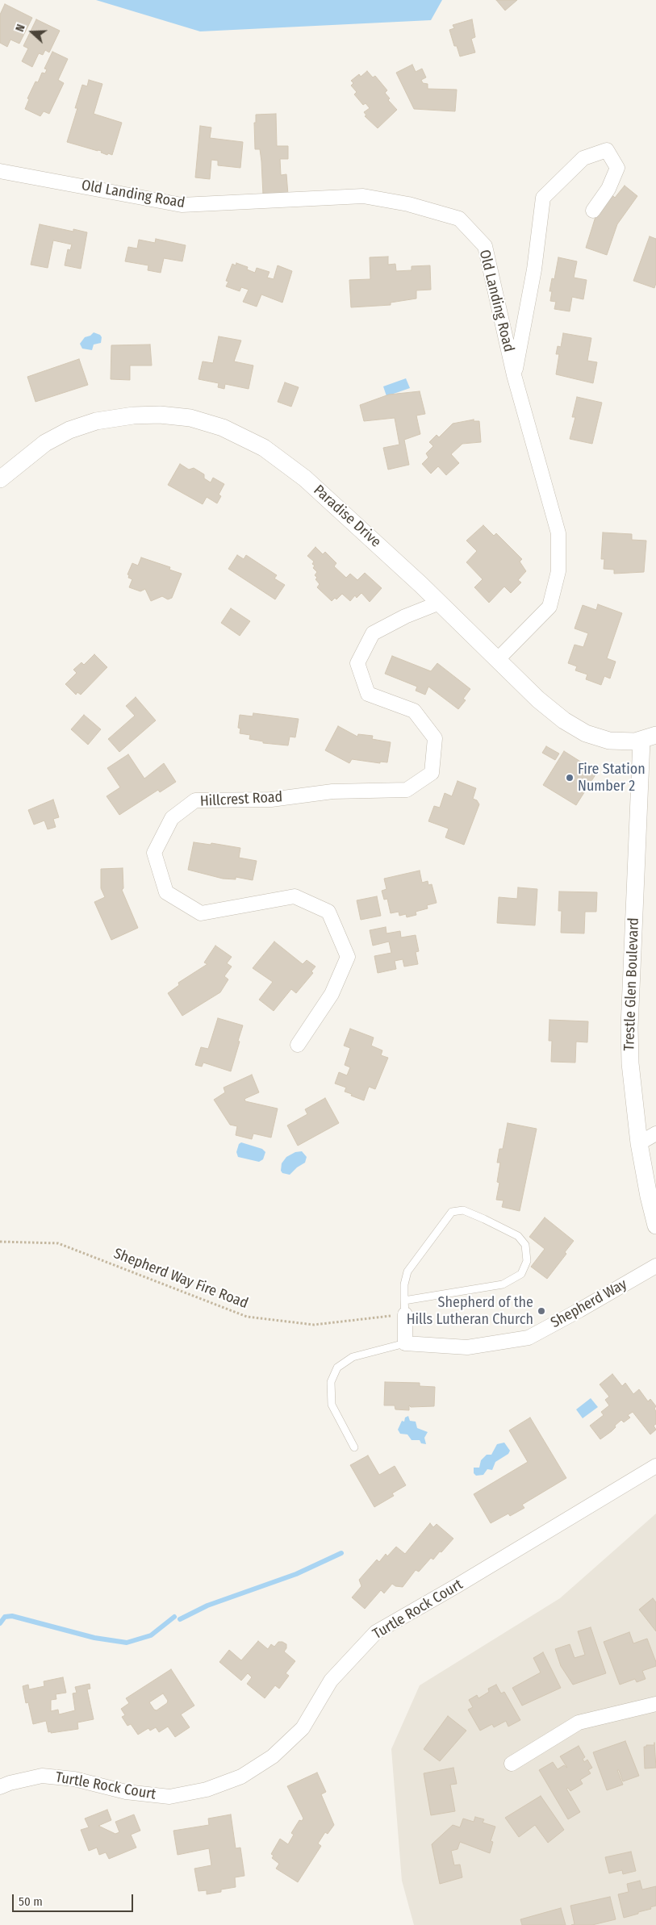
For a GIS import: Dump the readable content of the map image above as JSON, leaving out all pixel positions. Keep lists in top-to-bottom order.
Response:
{
  "streets": {
    "street": [
      "Old Landing Road",
      "Paradise Drive",
      "Hillcrest Road",
      "Trestle Glen Boulevard",
      "Shepherd Way",
      "Turtle Rock Court"
    ],
    "path": ["Shepherd Way Fire Road"]
  },
  "crossings": [
    ["Old Landing Road", "Paradise Drive"],
    ["Paradise Drive", "Hillcrest Road"],
    ["Paradise Drive", "Trestle Glen Boulevard"]
  ],
  "places": ["Fire Station Number 2", "Shepherd of the Hills Lutheran Church"],
  "scale_bar": "50 m",
  "north": "left"
}
